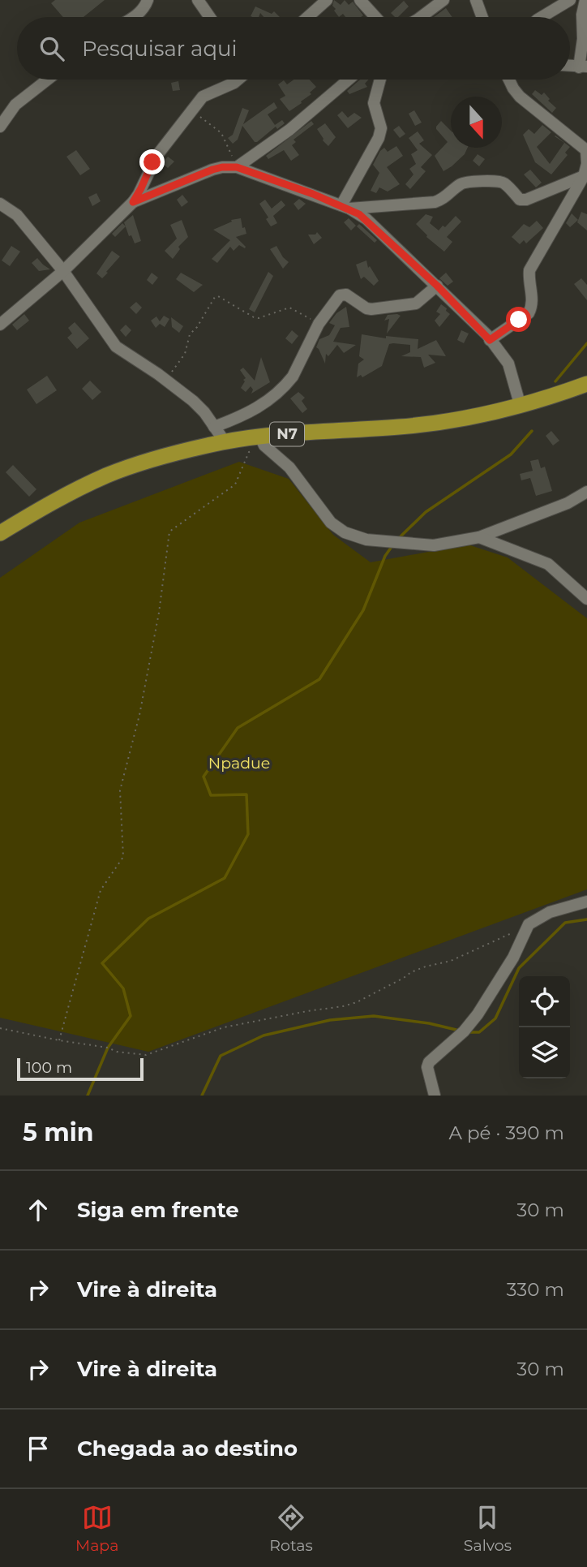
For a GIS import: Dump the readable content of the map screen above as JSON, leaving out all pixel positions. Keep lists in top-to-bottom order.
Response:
{
  "streets": {
    "highway": ["N7"]
  },
  "parks": ["Npadue"],
  "scale_bar": "100 m",
  "north": "bottom",
  "page": {
    "search": "Pesquisar aqui",
    "scale": "100 m",
    "heading": ["5 min", "A pé · 390 m"],
    "list": [
      ["Siga em frente", "30 m"],
      ["Vire à direita", "330 m"],
      ["Vire à direita", "30 m"],
      "Chegada ao destino"
    ],
    "nav": ["Mapa", "Rotas", "Salvos"]
  }
}
